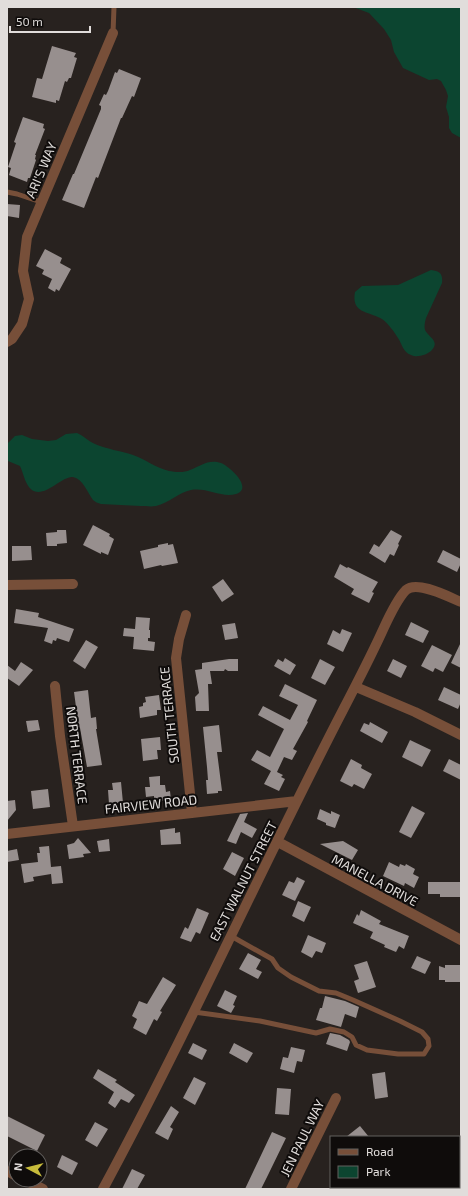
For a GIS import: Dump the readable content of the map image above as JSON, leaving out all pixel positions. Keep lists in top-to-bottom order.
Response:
{
  "streets": {
    "street": [
      "ARI'S WAY",
      "SOUTH TERRACE",
      "NORTH TERRACE",
      "FAIRVIEW ROAD",
      "MANELLA DRIVE",
      "EAST WALNUT STREET",
      "JEN PAUL WAY"
    ]
  },
  "crossings": [
    ["SOUTH TERRACE", "FAIRVIEW ROAD"],
    ["NORTH TERRACE", "FAIRVIEW ROAD"],
    ["FAIRVIEW ROAD", "EAST WALNUT STREET"],
    ["MANELLA DRIVE", "EAST WALNUT STREET"]
  ],
  "legend": ["Road", "Park"],
  "scale_bar": "50 m",
  "north": "left"
}
